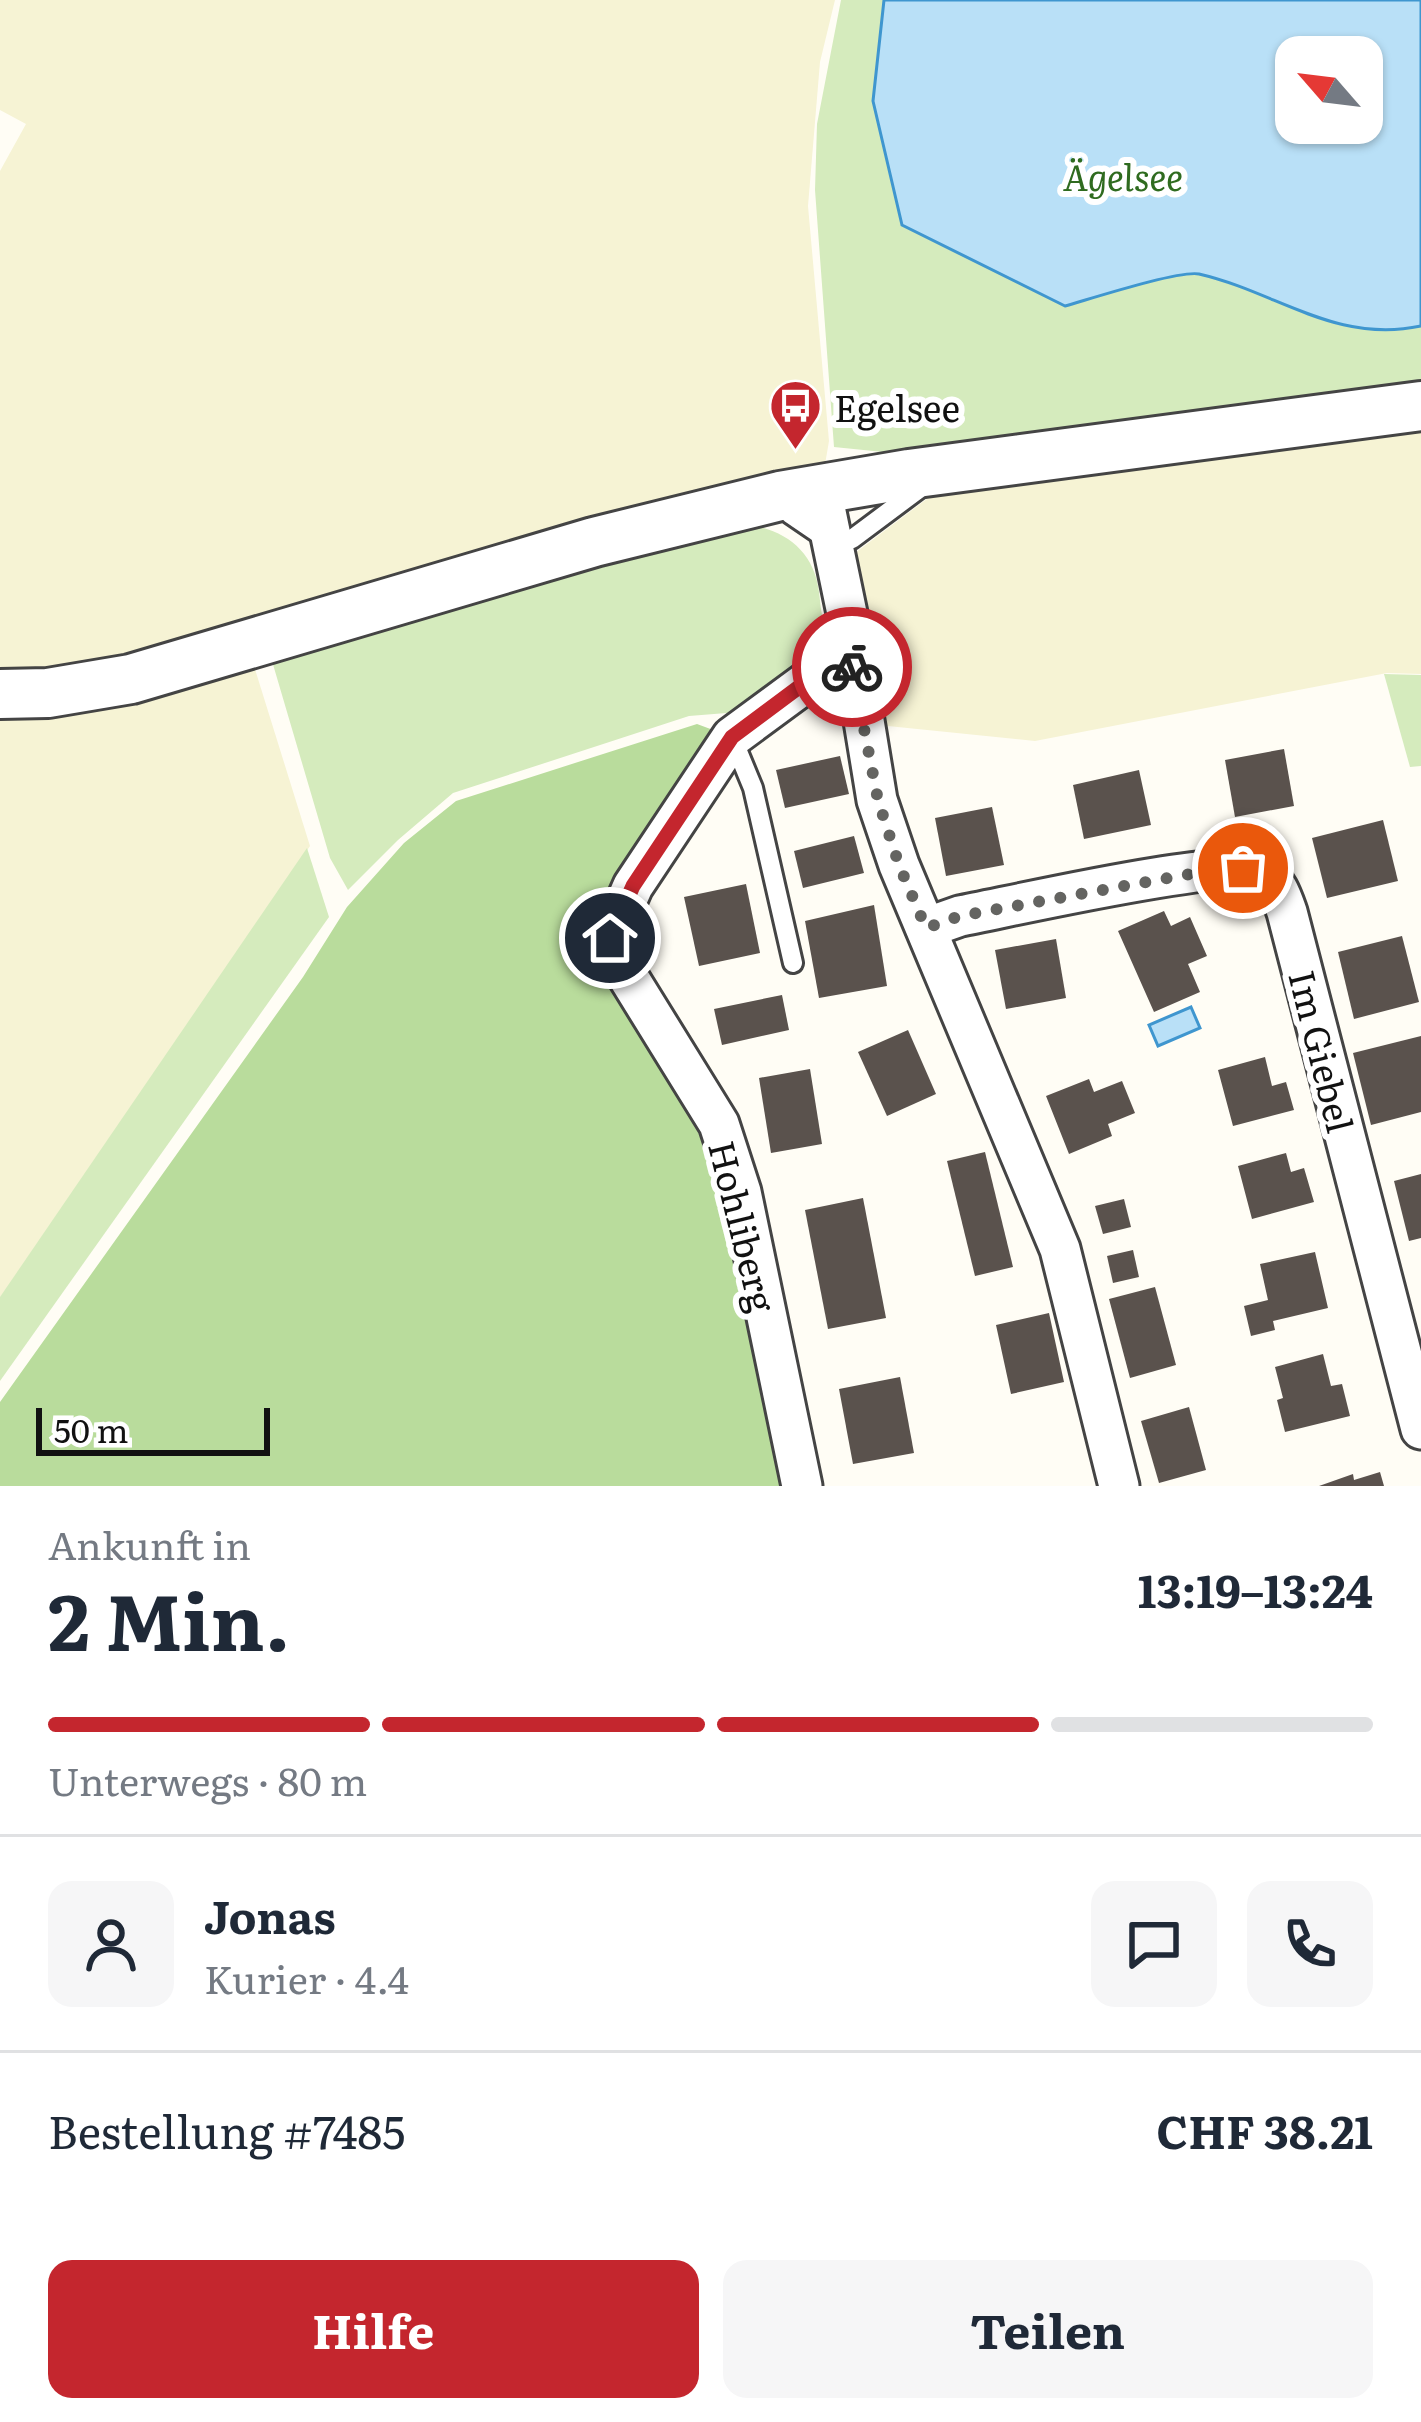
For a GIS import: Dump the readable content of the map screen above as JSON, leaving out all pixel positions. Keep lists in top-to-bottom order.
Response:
{
  "streets": {
    "street": ["Im Giebel", "Hohliberg"]
  },
  "parks": ["Ägelsee"],
  "places": {
    "bus stop": ["Egelsee"]
  },
  "scale_bar": "50 m",
  "north": "top left",
  "page": {
    "scale": "50 m",
    "heading": ["2 Min.", "Ankunft in", "13:19–13:24"],
    "panel": [
      "Jonas",
      "Kurier · 4.4",
      "Bestellung #7485",
      "CHF 38.21"
    ],
    "bar": "Unterwegs · 80 m",
    "buttons": ["Hilfe", "Teilen"]
  }
}
